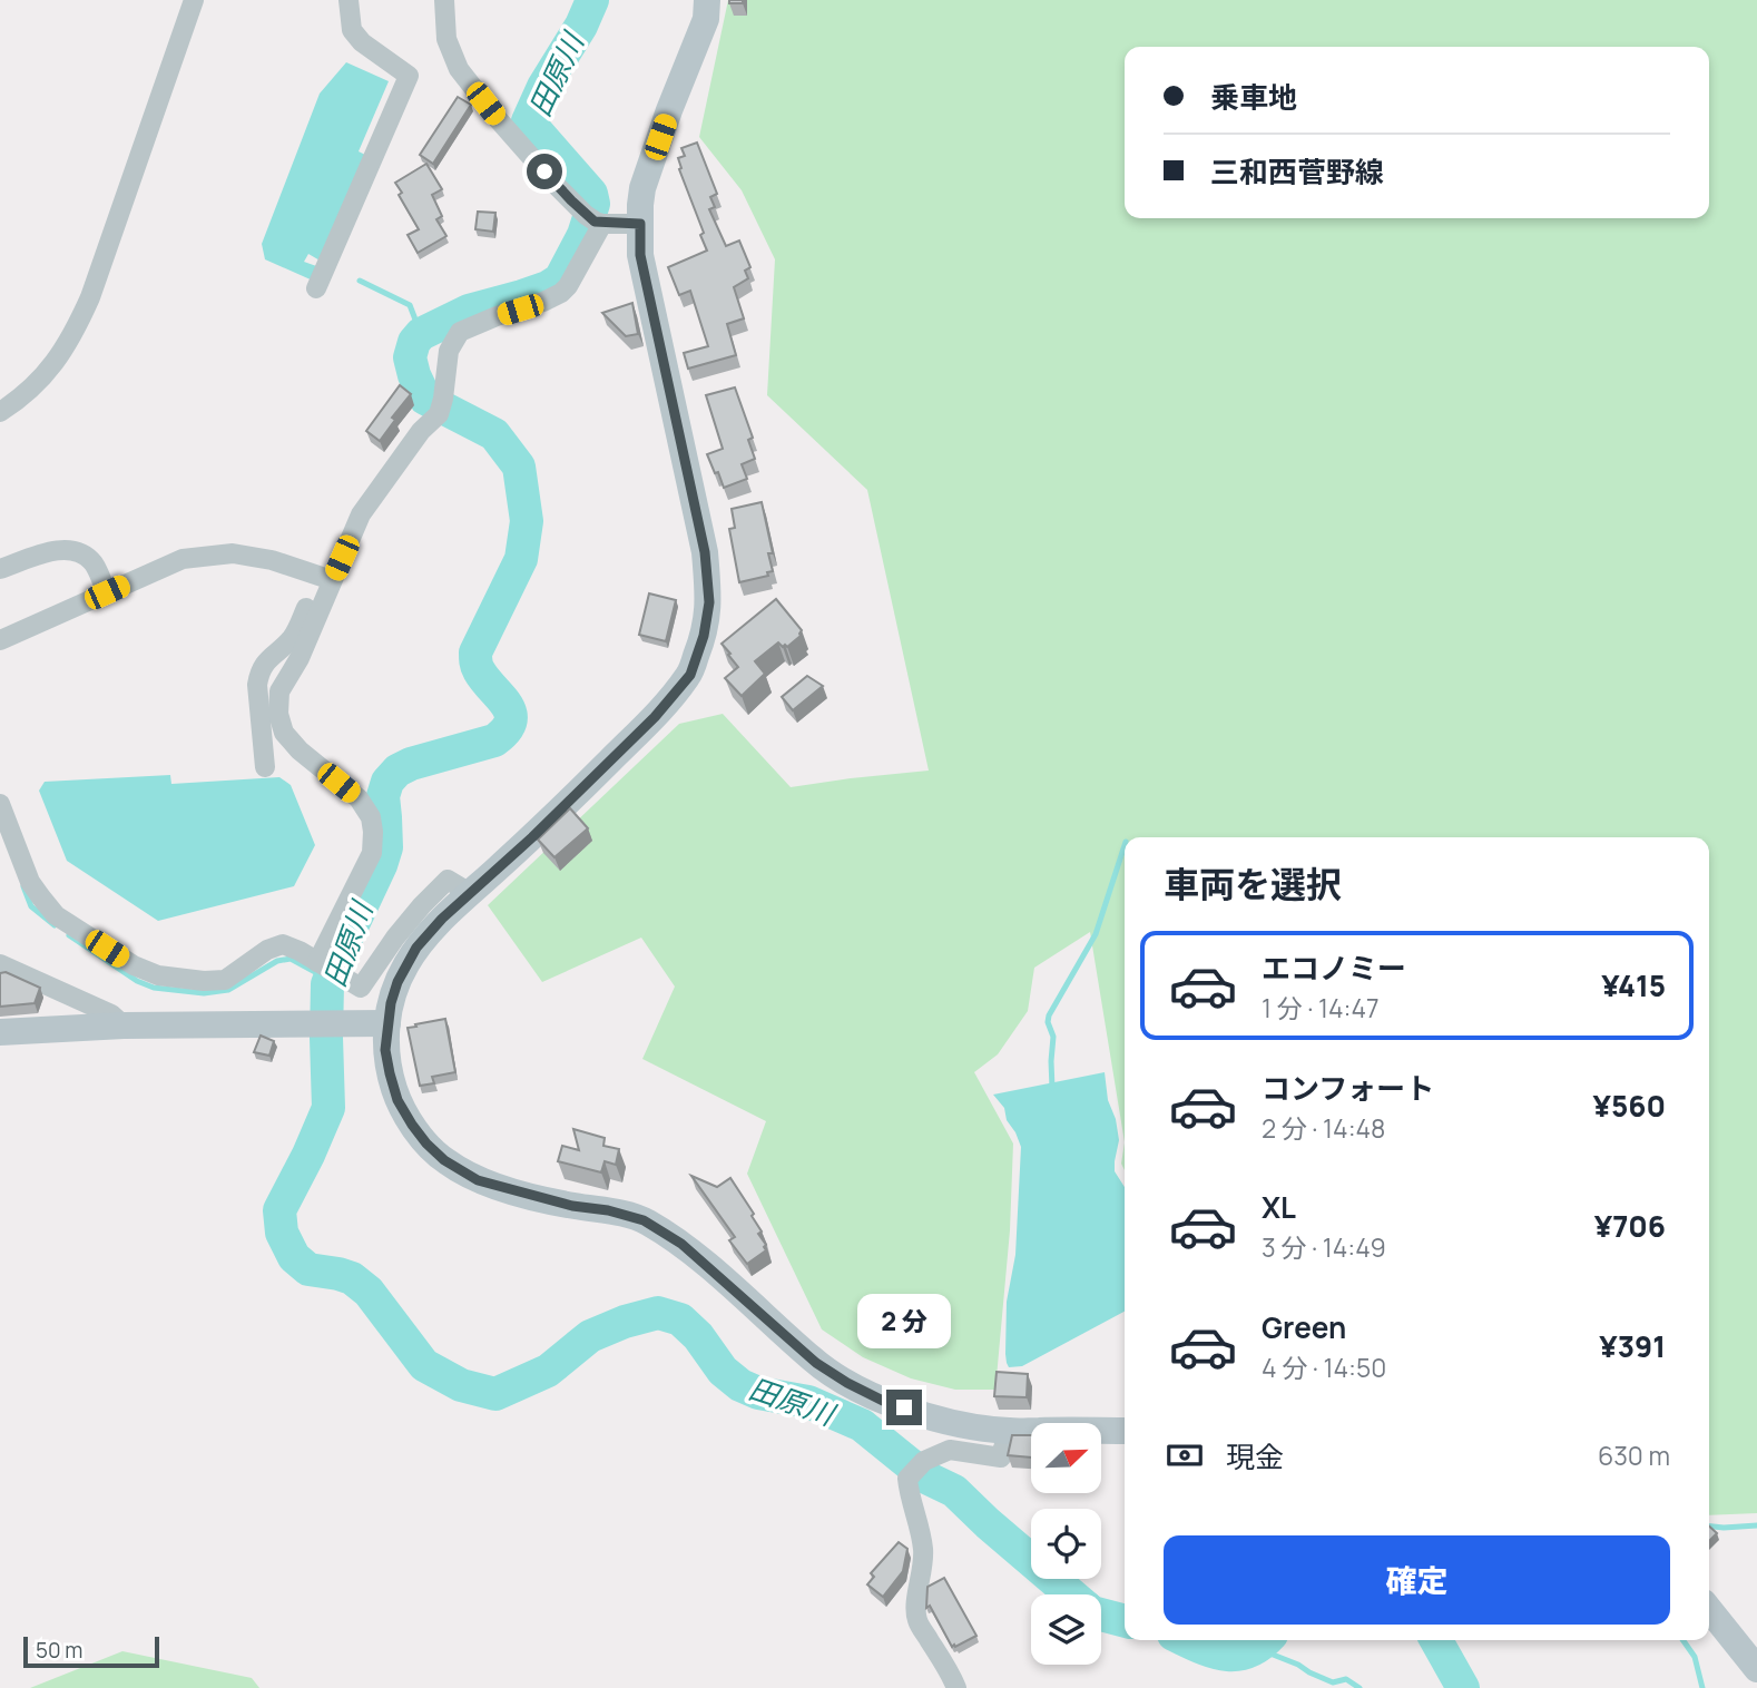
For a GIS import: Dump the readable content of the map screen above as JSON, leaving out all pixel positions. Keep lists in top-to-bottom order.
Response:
{
  "water": ["田原川"],
  "scale_bar": "50 m",
  "north": "top right",
  "page": {
    "banner": ["乗車地", "三和西菅野線"],
    "heading": "車両を選択",
    "list": [
      {
        "name": "エコノミー",
        "note": "1 分 · 14:47",
        "value": "¥415"
      },
      {
        "name": "コンフォート",
        "note": "2 分 · 14:48",
        "value": "¥560"
      },
      {
        "name": "XL",
        "note": "3 分 · 14:49",
        "value": "¥706"
      },
      {
        "name": "Green",
        "note": "4 分 · 14:50",
        "value": "¥391"
      }
    ],
    "bubble": "2 分",
    "pay": ["現金", "630 m"],
    "buttons": "確定",
    "scale": "50 m"
  }
}
